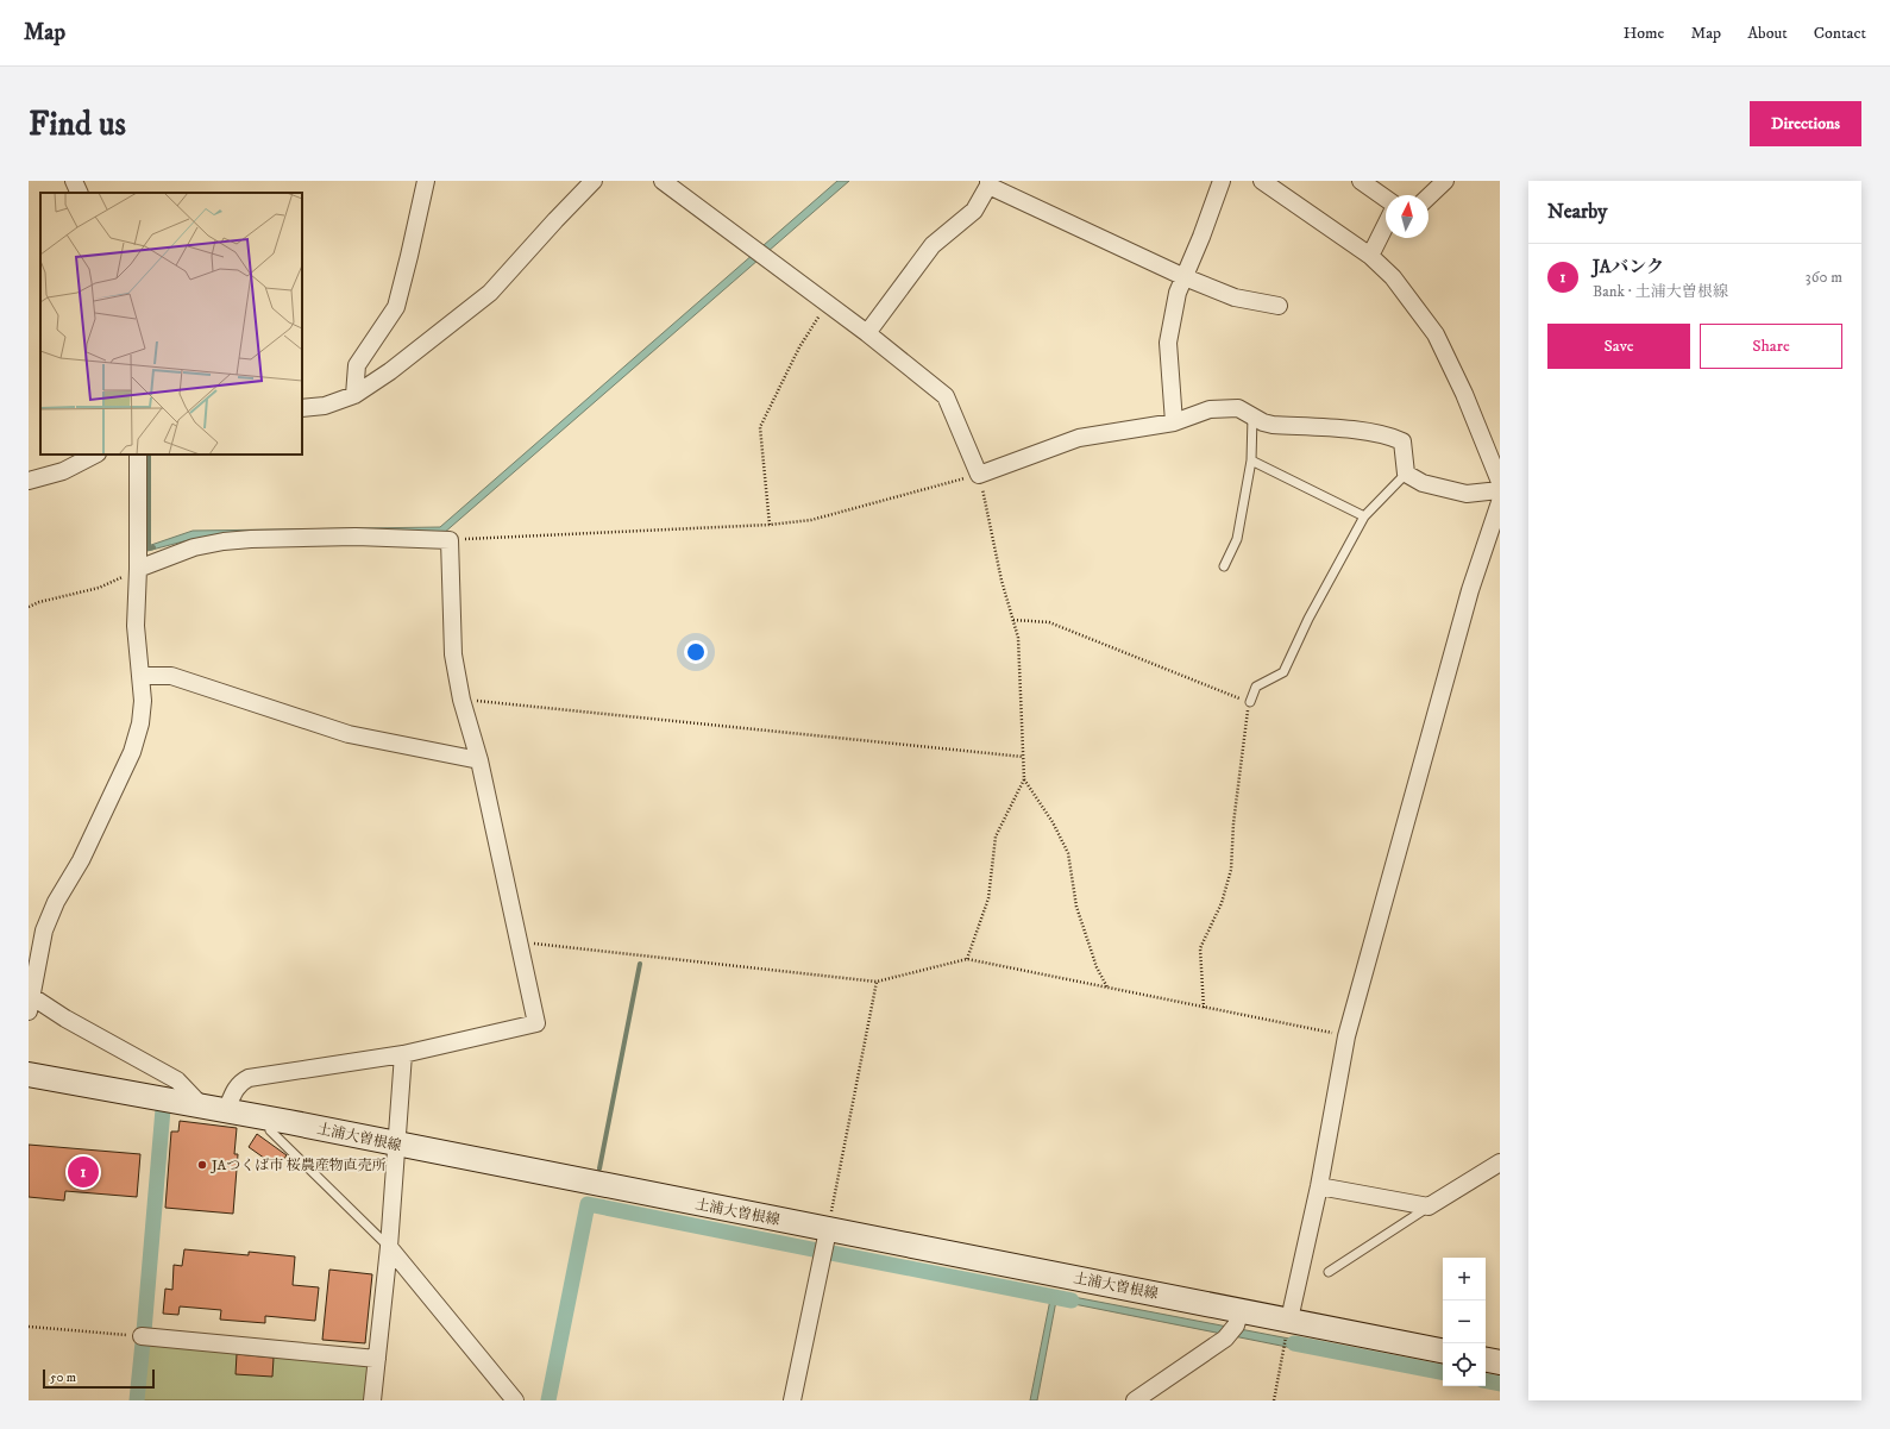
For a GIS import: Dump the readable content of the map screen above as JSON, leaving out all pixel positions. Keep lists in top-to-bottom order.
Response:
{
  "streets": {
    "main road": ["土浦大曽根線"]
  },
  "places": ["JAつくば市 桜農産物直売所"],
  "scale_bar": "50 m",
  "north": "top",
  "page": {
    "header": "Map",
    "nav": [
      "Home",
      "Map",
      "About",
      "Contact"
    ],
    "buttons": [
      "Directions",
      ["Save", "Share"]
    ],
    "title": "Find us",
    "heading": "Nearby",
    "list": [
      {
        "mark": "1",
        "name": "JAバンク",
        "note": "Bank · 土浦大曽根線",
        "value": "360 m"
      }
    ],
    "pins": "1",
    "map_buttons": ["+", "−"],
    "scale": "50 m"
  }
}
